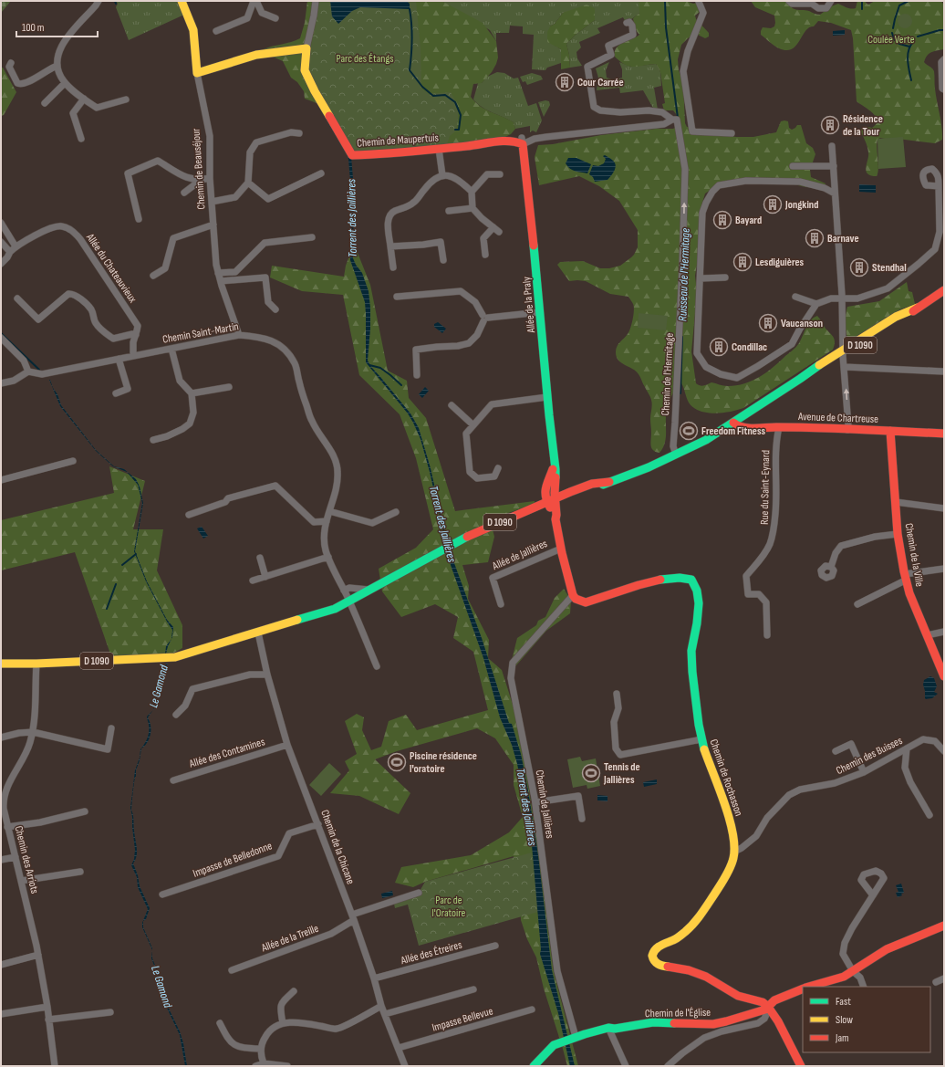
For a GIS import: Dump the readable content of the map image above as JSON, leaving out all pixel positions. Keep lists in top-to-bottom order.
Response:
{
  "streets": {
    "street": [
      "Chemin de Maupertuis",
      "Chemin de Beauséjour",
      "Allée du Chateauvieux",
      "Allée de la Praly",
      "Chemin Saint-Martin",
      "D 1090",
      "Chemin de l'Hermitage",
      "Avenue de Chartreuse",
      "Rue du Saint-Eynard",
      "Allée de Jallières",
      "Chemin de la Ville",
      "Allée des Contamines",
      "Chemin des Buisses",
      "Chemin de Rochasson",
      "Chemin de Jallières",
      "Chemin de la Chicane",
      "Chemin des Arriots",
      "Impasse de Belledonne",
      "Allée de la Treille",
      "Allée des Étreires",
      "Chemin de l'Église",
      "Impasse Bellevue"
    ]
  },
  "crossings": [
    ["Chemin de Maupertuis", "Allée de la Praly"],
    ["Chemin de Beauséjour", "Chemin Saint-Martin"],
    ["Allée du Chateauvieux", "Chemin Saint-Martin"],
    ["Allée de la Praly", "D 1090"],
    ["Chemin Saint-Martin", "D 1090"],
    ["D 1090", "Chemin de l'Hermitage"],
    ["D 1090", "Avenue de Chartreuse"],
    ["D 1090", "Chemin de la Chicane"],
    ["D 1090", "Chemin des Arriots"],
    ["Avenue de Chartreuse", "Rue du Saint-Eynard"],
    ["Avenue de Chartreuse", "Chemin de la Ville"],
    ["Allée des Contamines", "Chemin de la Chicane"],
    ["Chemin des Buisses", "Chemin de Rochasson"],
    ["Chemin de Rochasson", "Chemin de Jallières"],
    ["Chemin de Jallières", "Chemin de l'Église"],
    ["Chemin de la Chicane", "Impasse de Belledonne"],
    ["Chemin de la Chicane", "Allée de la Treille"],
    ["Chemin de la Chicane", "Allée des Étreires"],
    ["Chemin de la Chicane", "Impasse Bellevue"]
  ],
  "one_way": ["Chemin de l'Hermitage"],
  "water": ["Torrent des Jaillières", "Ruisseau de l'Hermitage", "Le Gamond"],
  "parks": ["Coulée Verte", "Parc des Étangs", "Parc de l'Oratoire"],
  "places": {
    "building": [
      "Cour Carrée",
      "Résidence de la Tour",
      "Jongkind",
      "Bayard",
      "Barnave",
      "Lesdiguières",
      "Stendhal",
      "Vaucanson",
      "Condillac"
    ],
    "sports": ["Freedom Fitness", "Piscine résidence l'oratoire", "Tennis de Jallières"]
  },
  "legend": ["Fast", "Slow", "Jam"],
  "scale_bar": "100 m"
}
